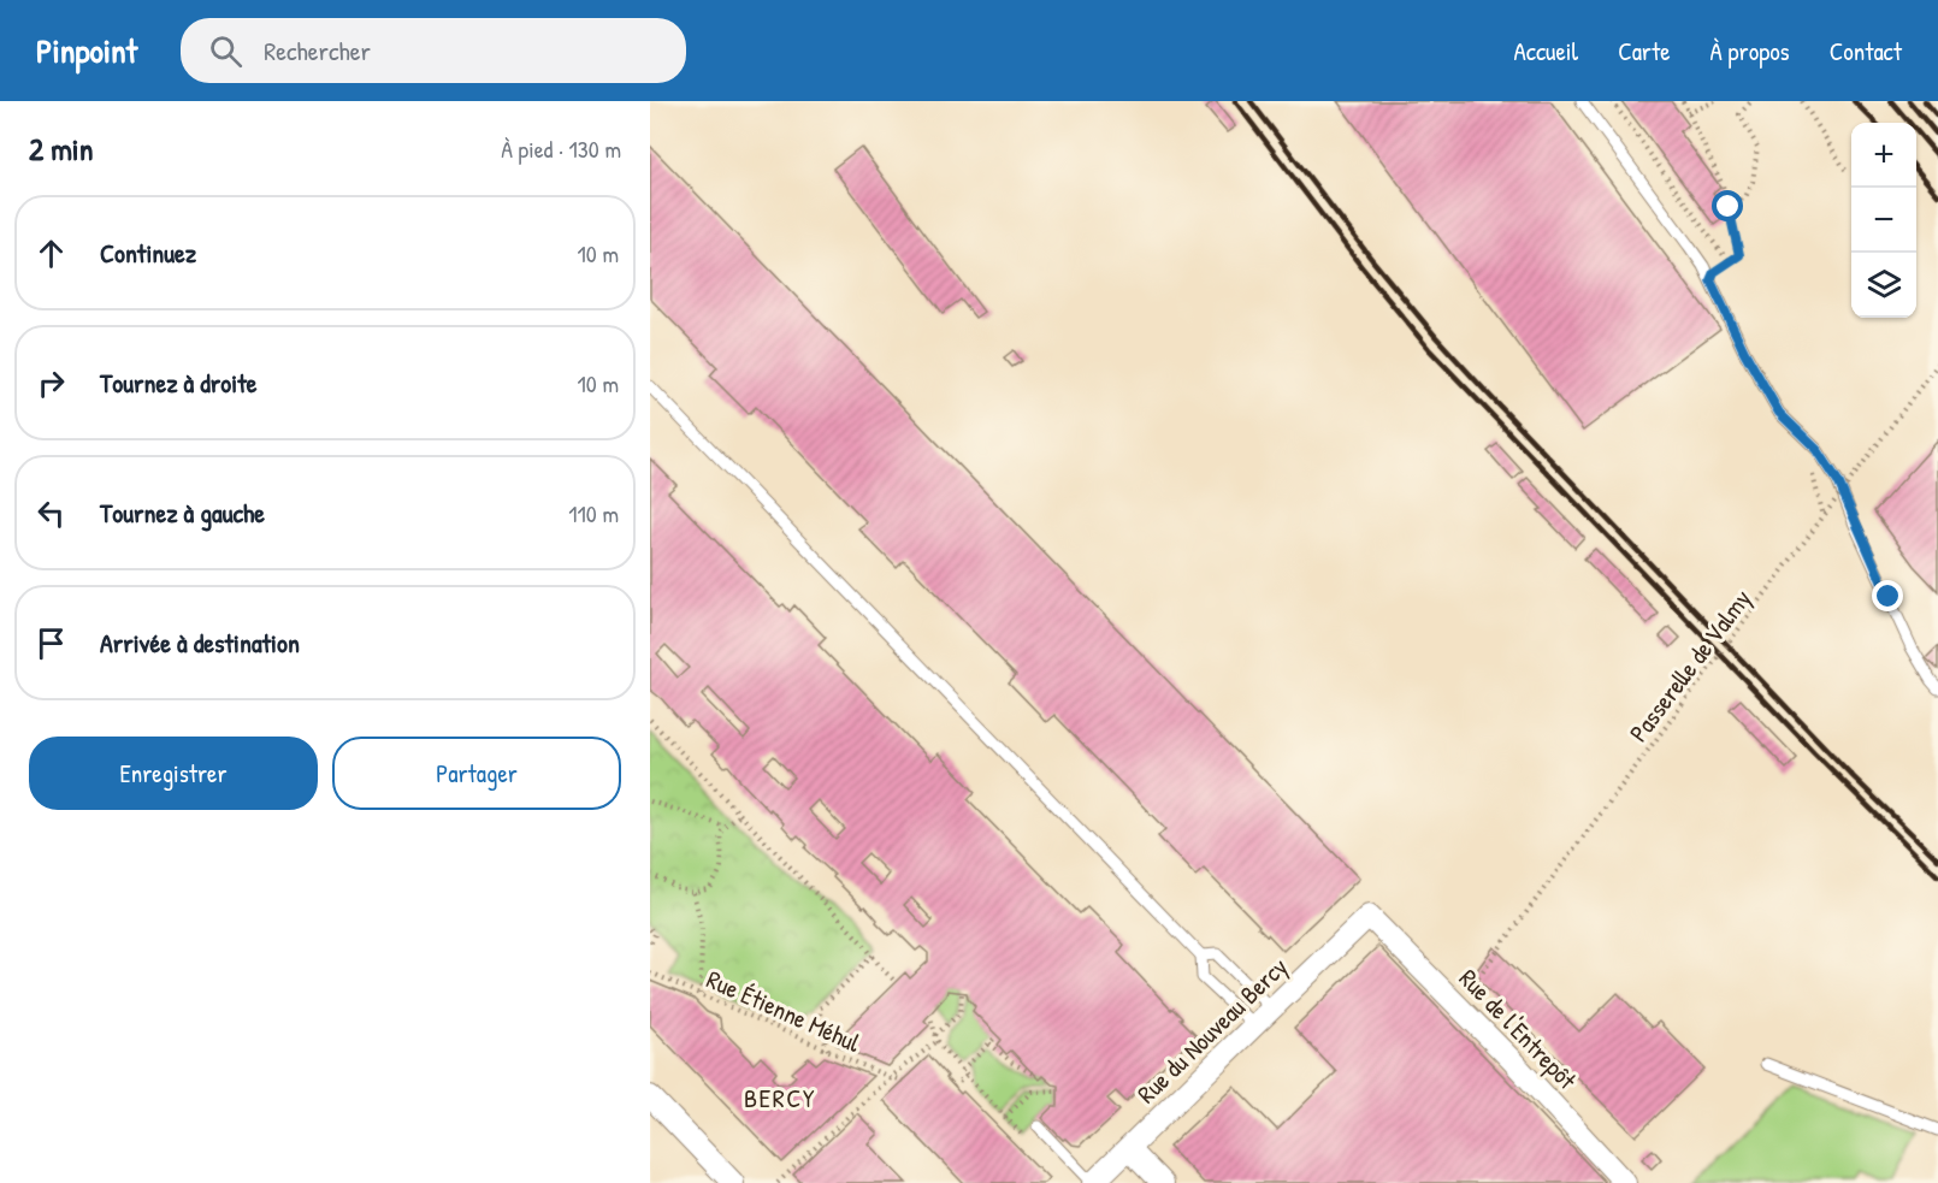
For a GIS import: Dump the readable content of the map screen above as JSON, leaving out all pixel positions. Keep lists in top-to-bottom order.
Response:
{
  "streets": {
    "street": ["Rue de l'Entrepôt", "Rue du Nouveau Bercy"],
    "path": ["Passerelle de Valmy", "Rue Étienne Méhul"]
  },
  "crossings": [
    ["Rue de l'Entrepôt", "Rue du Nouveau Bercy"]
  ],
  "districts": ["BERCY"],
  "page": {
    "header": "Pinpoint",
    "search": "Rechercher",
    "nav": [
      "Accueil",
      "Carte",
      "À propos",
      "Contact"
    ],
    "heading": ["2 min", "À pied · 130 m"],
    "map_buttons": ["+", "−"],
    "list": [
      ["Continuez", "10 m"],
      ["Tournez à droite", "10 m"],
      ["Tournez à gauche", "110 m"],
      "Arrivée à destination"
    ],
    "buttons": ["Enregistrer", "Partager"]
  }
}
